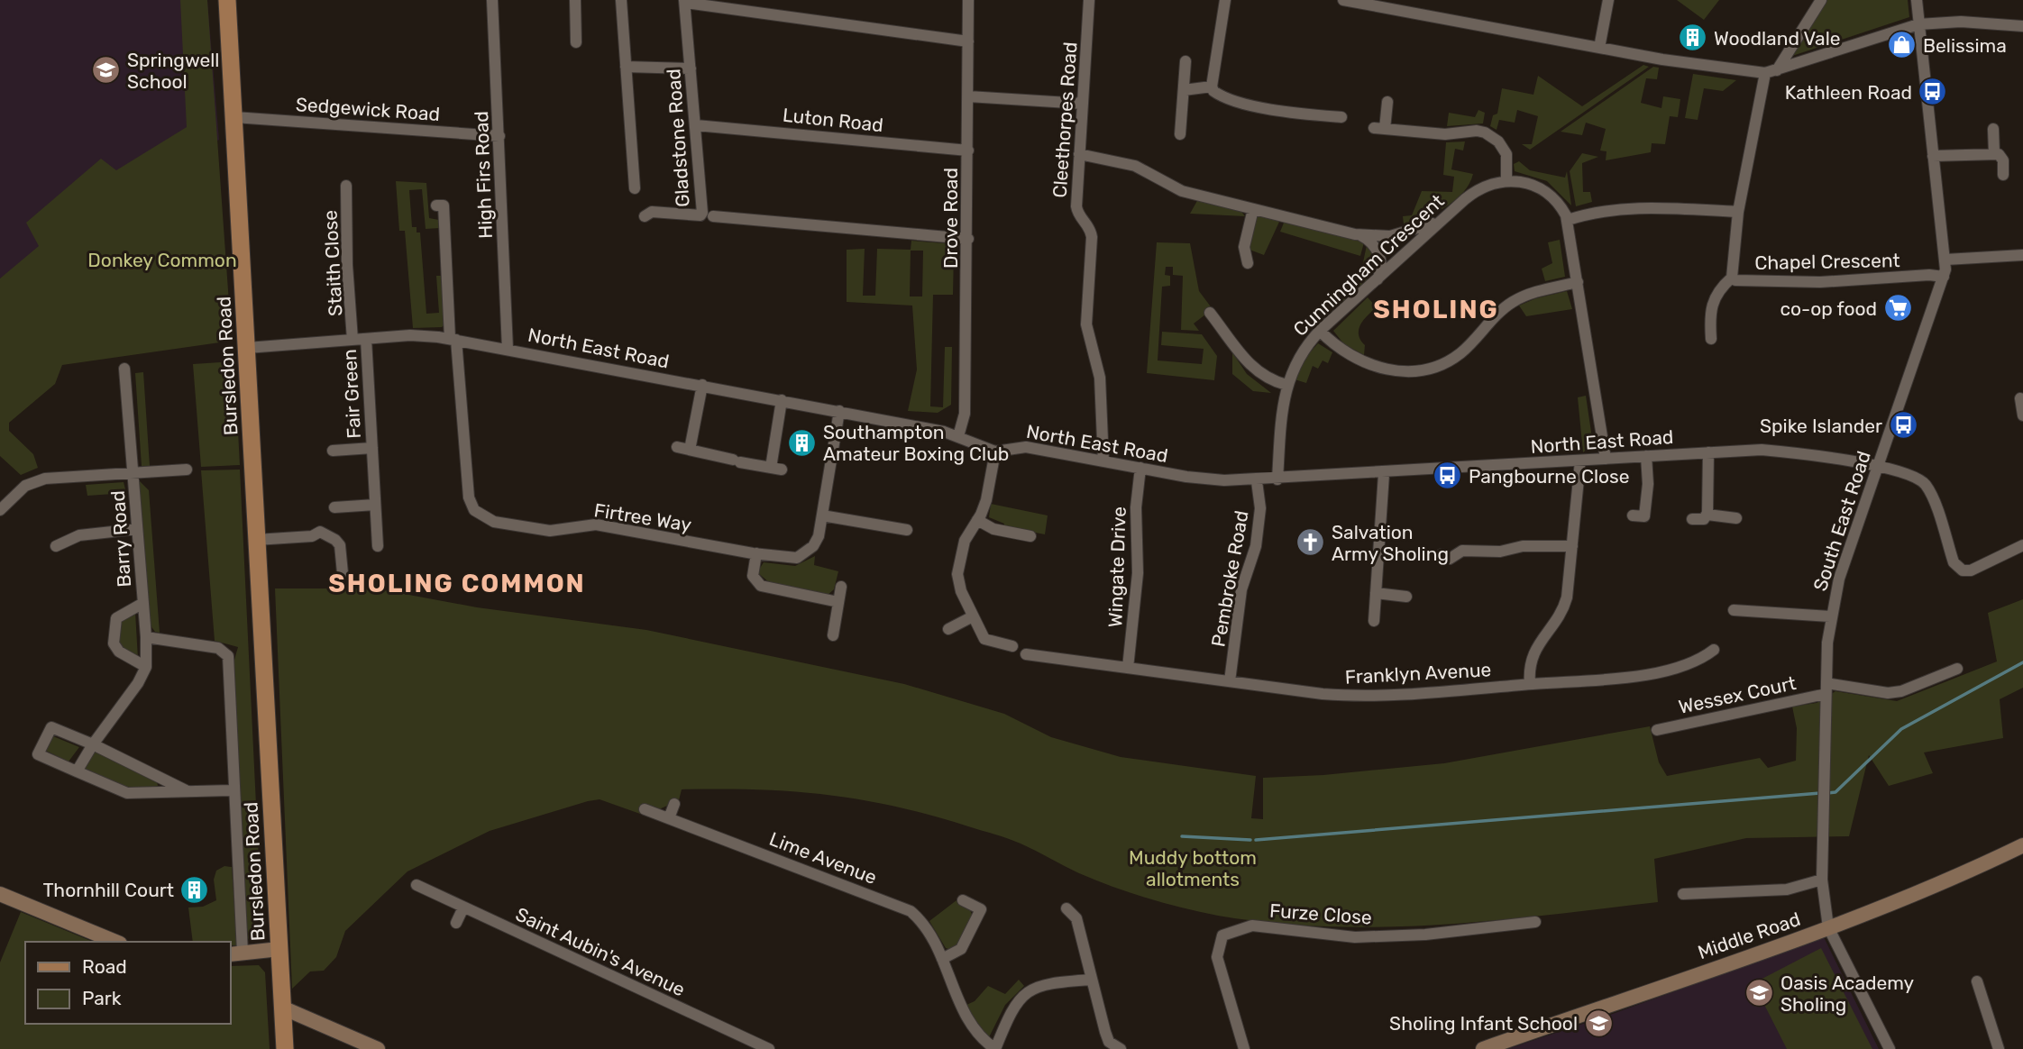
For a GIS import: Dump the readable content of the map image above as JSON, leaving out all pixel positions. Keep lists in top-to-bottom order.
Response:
{
  "streets": {
    "main road": ["Bursledon Road"],
    "street": [
      "Sedgewick Road",
      "Luton Road",
      "Cleethorpes Road",
      "Gladstone Road",
      "High Firs Road",
      "Drove Road",
      "Chapel Crescent",
      "Staith Close",
      "Cunningham Crescent",
      "North East Road",
      "Fair Green",
      "Firtree Way",
      "South East Road",
      "Barry Road",
      "Wingate Drive",
      "Pembroke Road",
      "Franklyn Avenue",
      "Wessex Court",
      "Lime Avenue",
      "Furze Close",
      "Middle Road",
      "Saint Aubin's Avenue"
    ]
  },
  "crossings": [
    ["Sedgewick Road", "High Firs Road"],
    ["Sedgewick Road", "Bursledon Road"],
    ["Luton Road", "Gladstone Road"],
    ["Luton Road", "Drove Road"],
    ["Cleethorpes Road", "North East Road"],
    ["Gladstone Road", "Drove Road"],
    ["High Firs Road", "North East Road"],
    ["Drove Road", "North East Road"],
    ["Chapel Crescent", "South East Road"],
    ["Staith Close", "North East Road"],
    ["Cunningham Crescent", "North East Road"],
    ["North East Road", "Bursledon Road"],
    ["North East Road", "Fair Green"],
    ["North East Road", "Firtree Way"],
    ["North East Road", "South East Road"],
    ["North East Road", "Wingate Drive"],
    ["North East Road", "Pembroke Road"],
    ["Bursledon Road", "Barry Road"],
    ["South East Road", "Wessex Court"],
    ["South East Road", "Middle Road"],
    ["Wingate Drive", "Franklyn Avenue"],
    ["Pembroke Road", "Franklyn Avenue"]
  ],
  "districts": ["SHOLING", "SHOLING COMMON"],
  "parks": ["Donkey Common", "Muddy bottom allotments"],
  "places": {
    "building": ["Woodland Vale", "Southampton Amateur Boxing Club", "Thornhill Court"],
    "shop": ["Belissima"],
    "school or university": ["Springwell School", "Oasis Academy Sholing", "Sholing Infant School"],
    "bus stop": ["Kathleen Road", "Spike Islander", "Pangbourne Close"],
    "supermarket": ["co-op food"],
    "church": ["Salvation Army Sholing"]
  },
  "legend": ["Road", "Park"]
}
